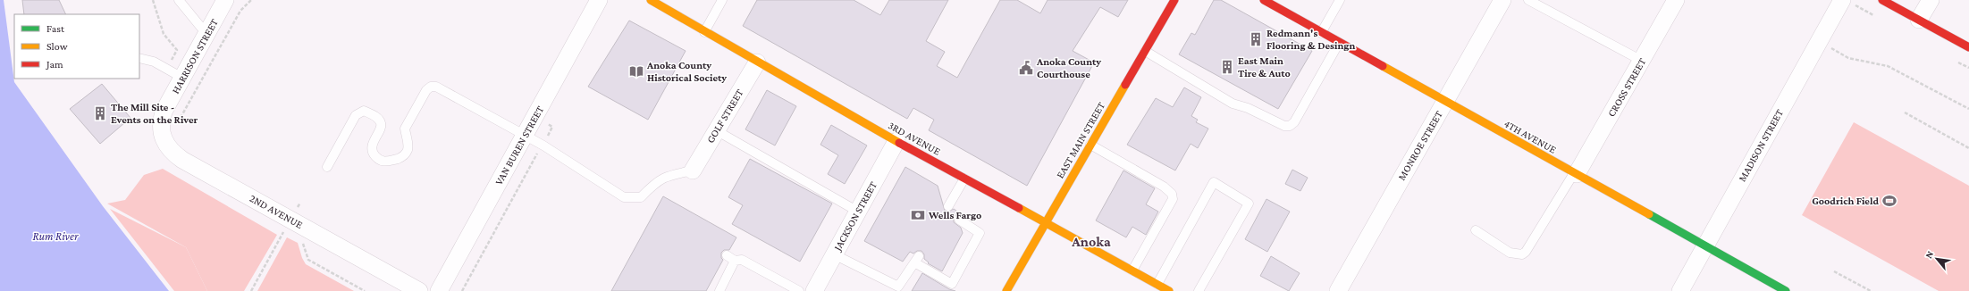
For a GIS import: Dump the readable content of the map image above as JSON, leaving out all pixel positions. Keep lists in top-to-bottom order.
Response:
{
  "streets": {
    "street": [
      "HARRISON STREET",
      "CROSS STREET",
      "GOLF STREET",
      "4TH AVENUE",
      "3RD AVENUE",
      "EAST MAIN STREET",
      "VAN BUREN STREET",
      "MONROE STREET",
      "MADISON STREET",
      "2ND AVENUE",
      "JACKSON STREET"
    ]
  },
  "crossings": [
    ["HARRISON STREET", "2ND AVENUE"],
    ["CROSS STREET", "4TH AVENUE"],
    ["GOLF STREET", "3RD AVENUE"],
    ["4TH AVENUE", "MONROE STREET"],
    ["4TH AVENUE", "MADISON STREET"],
    ["3RD AVENUE", "EAST MAIN STREET"],
    ["3RD AVENUE", "JACKSON STREET"]
  ],
  "districts": ["Anoka"],
  "water": ["Rum River"],
  "places": {
    "building": ["Redmann's Flooring & Desingn", "East Main Tire & Auto", "The Mill Site - Events on the River"],
    "public building": ["Anoka County Courthouse"],
    "library": ["Anoka County Historical Society"],
    "sports": ["Goodrich Field"],
    "bank": ["Wells Fargo"]
  },
  "legend": ["Fast", "Slow", "Jam"],
  "north": "top left"
}
